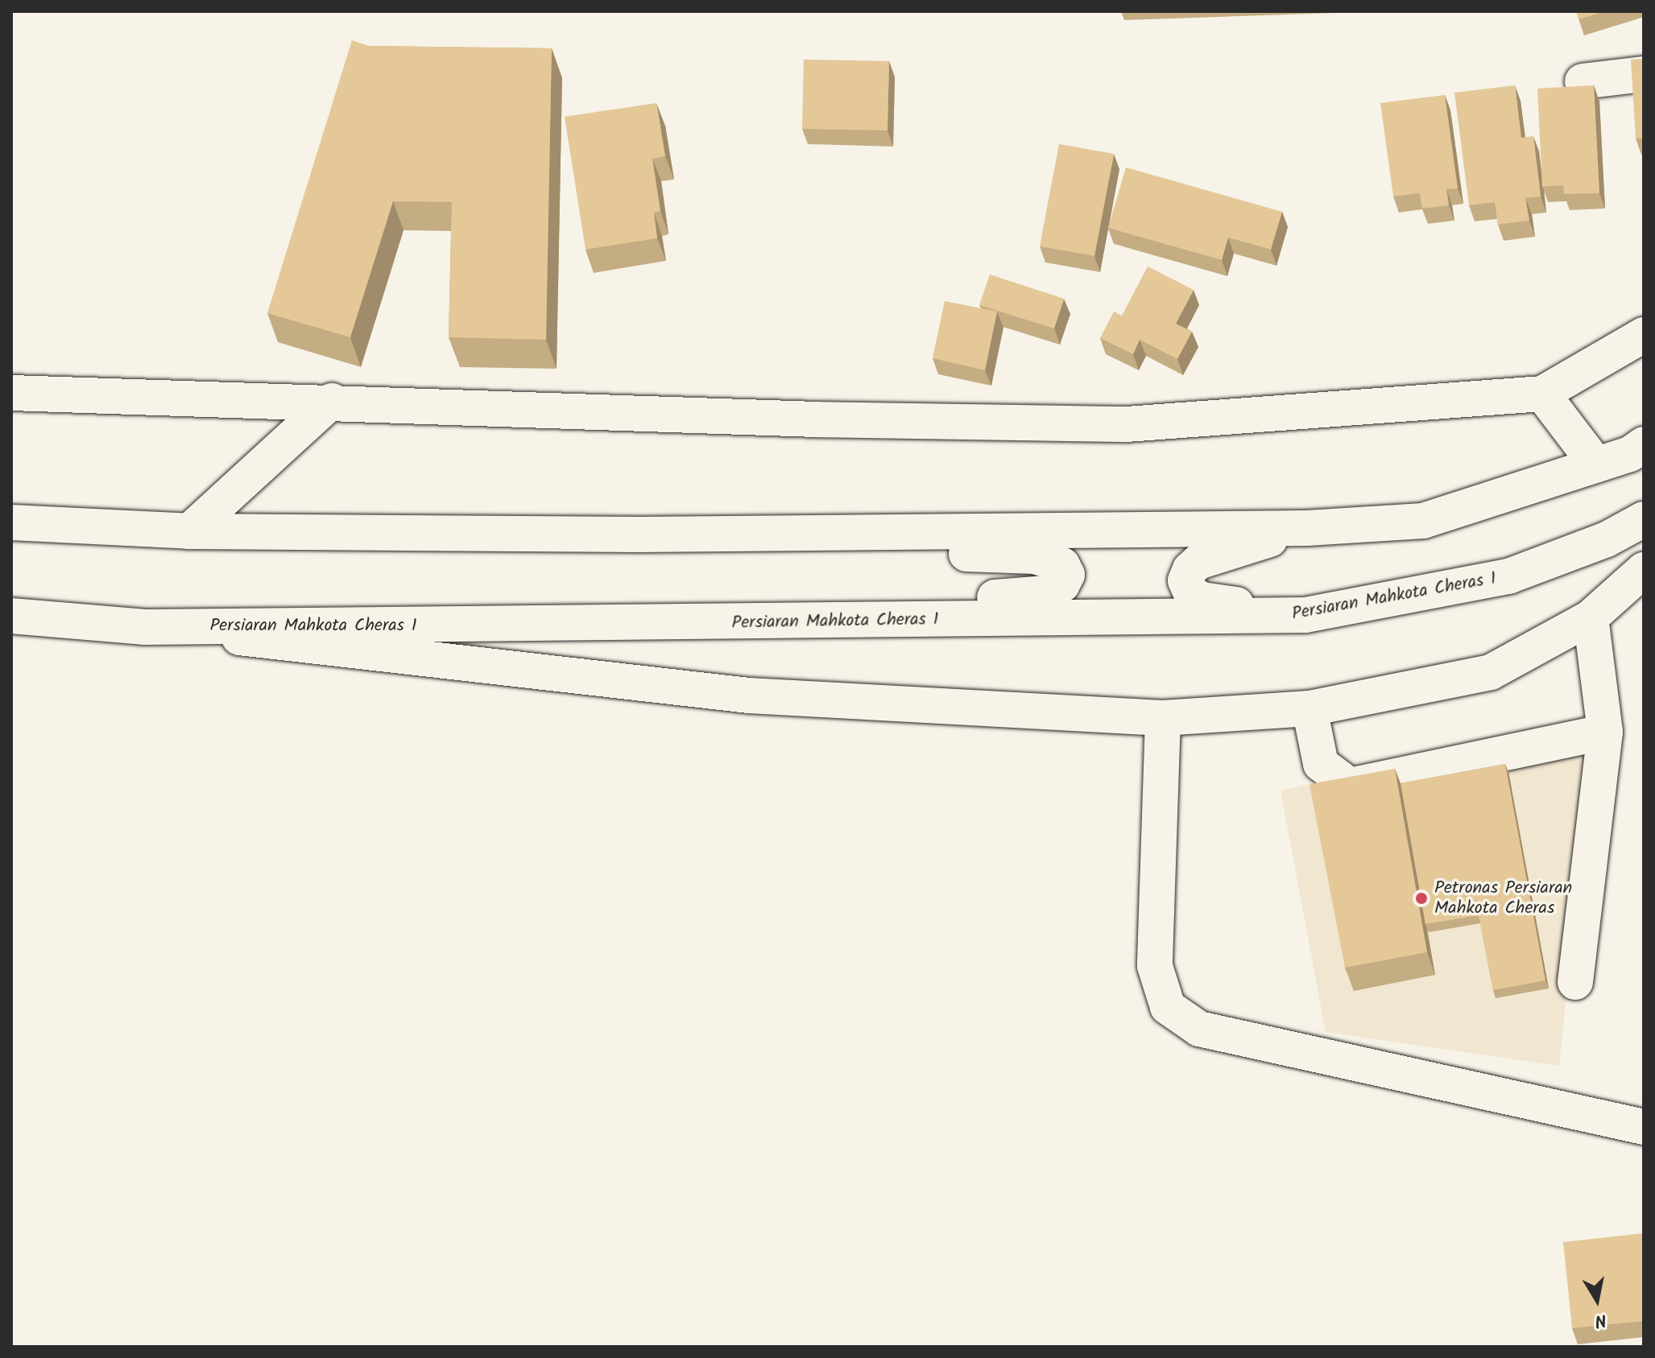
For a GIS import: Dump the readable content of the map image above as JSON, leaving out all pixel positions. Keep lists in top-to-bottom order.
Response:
{
  "streets": {
    "main road": ["Persiaran Mahkota Cheras 1"]
  },
  "places": ["Petronas Persiaran Mahkota Cheras"],
  "north": "bottom"
}
